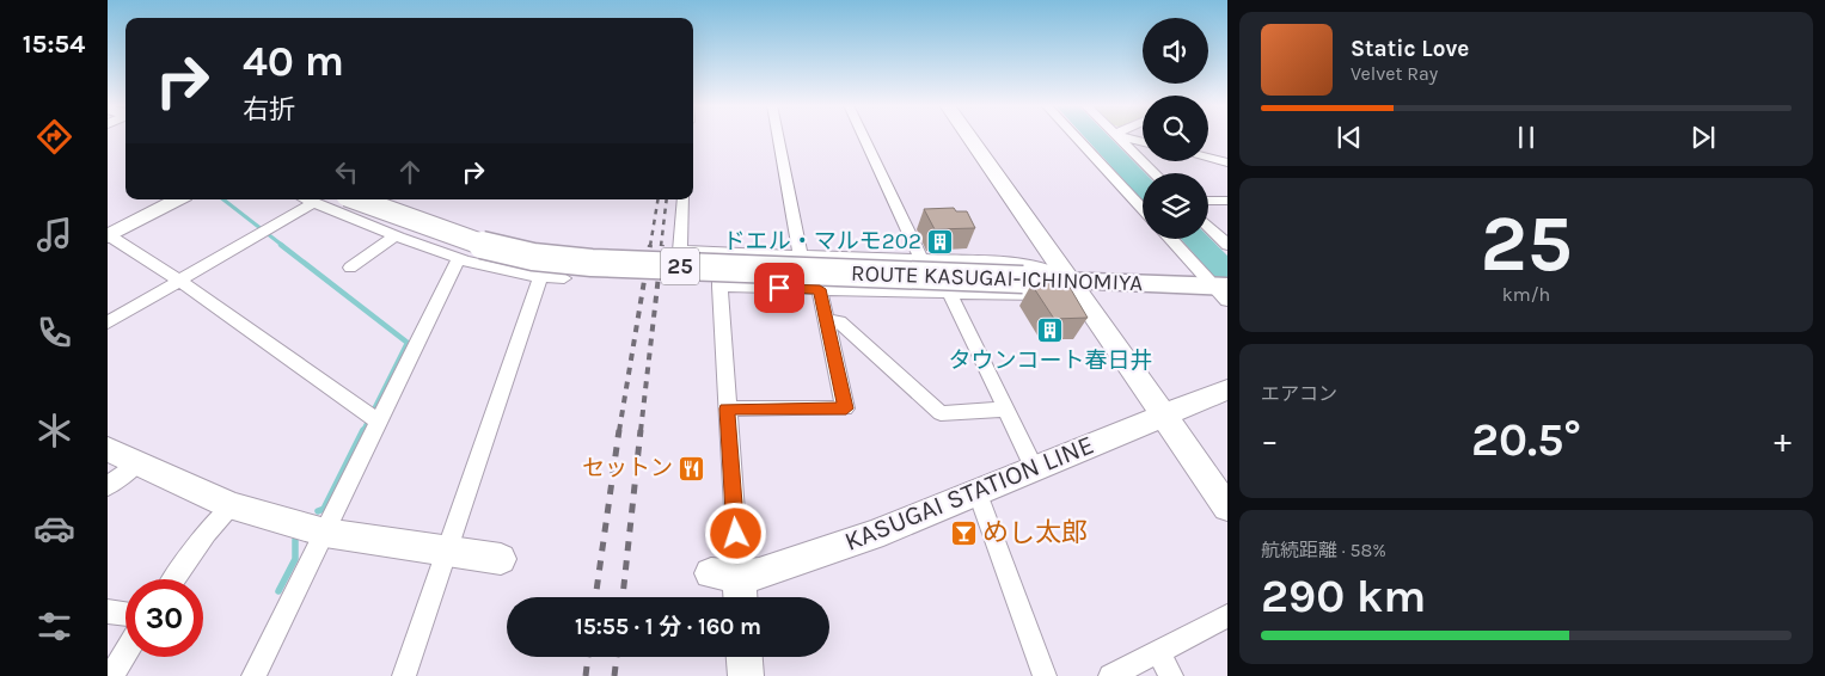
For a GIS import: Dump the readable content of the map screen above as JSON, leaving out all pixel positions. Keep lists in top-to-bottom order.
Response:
{
  "streets": {
    "main road": ["25", "ROUTE KASUGAI-ICHINOMIYA"],
    "street": ["KASUGAI STATION LINE"]
  },
  "places": {
    "building": ["ドエル・マルモ202", "タウンコート春日井"],
    "restaurant": ["セットン"],
    "bar": ["めし太郎"]
  },
  "page": {
    "tabs": "15:54",
    "turn": ["40 m", "右折"],
    "song": ["Static Love", "Velvet Ray"],
    "tile": [
      ["25", "km/h"],
      "エアコン",
      ["航続距離 · 58%", "290 km"]
    ],
    "heat": ["−", "20.5°", "+"],
    "limit": "30",
    "trip": "15:55 · 1 分 · 160 m"
  }
}
